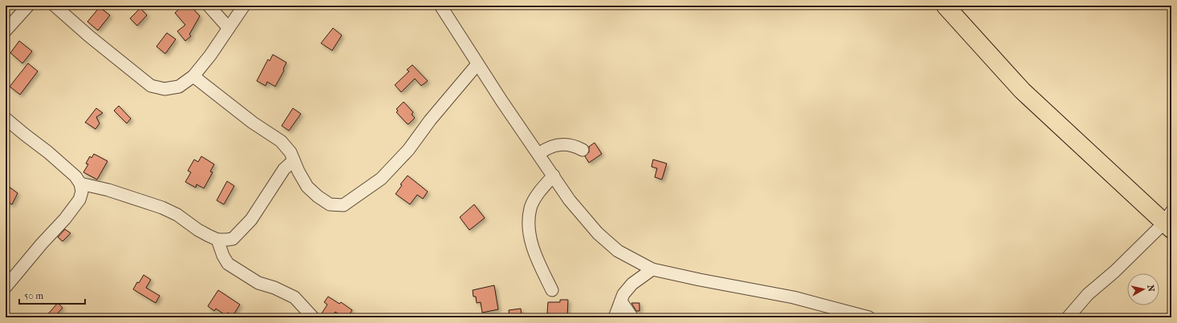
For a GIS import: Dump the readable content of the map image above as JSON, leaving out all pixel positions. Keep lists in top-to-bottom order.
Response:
{
  "scale_bar": "50 m",
  "north": "right"
}
